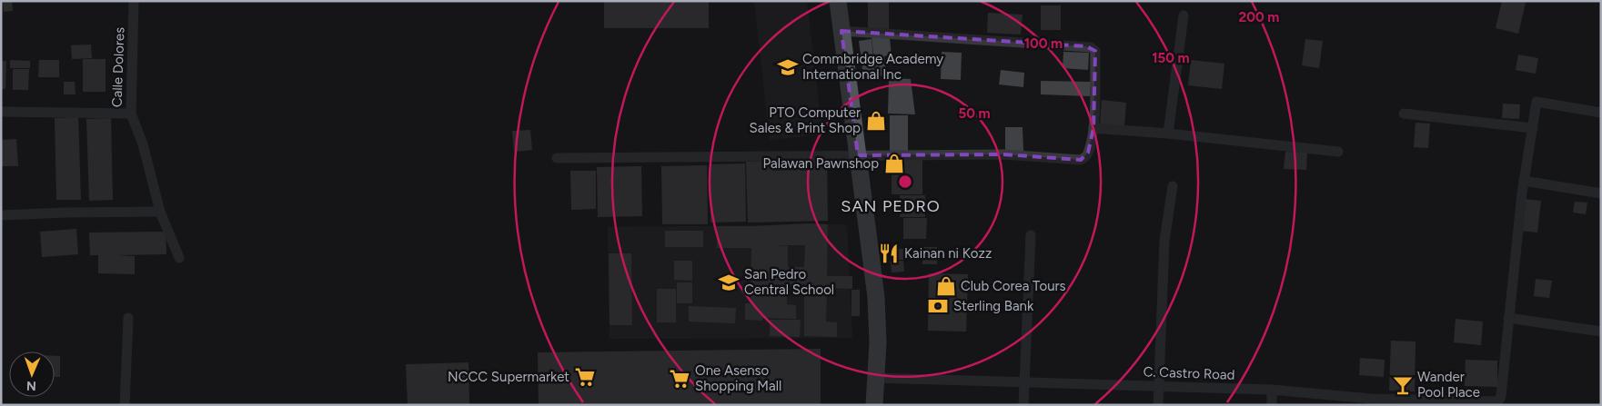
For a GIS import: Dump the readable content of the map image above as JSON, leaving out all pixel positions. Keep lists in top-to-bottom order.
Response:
{
  "streets": {
    "street": ["Calle Dolores", "C. Castro Road"]
  },
  "districts": ["SAN PEDRO"],
  "places": {
    "school or university": ["Commbridge Academy International Inc", "San Pedro Central School"],
    "shop": ["PTO Computer Sales & Print Shop", "Palawan Pawnshop", "Club Corea Tours"],
    "restaurant": ["Kainan ni Kozz"],
    "bank": ["Sterling Bank"],
    "supermarket": ["NCCC Supermarket", "One Asenso Shopping Mall"],
    "bar": ["Wander Pool Place"]
  },
  "north": "bottom",
  "rings": [
    "200 m",
    "100 m",
    "150 m",
    "50 m"
  ]
}
